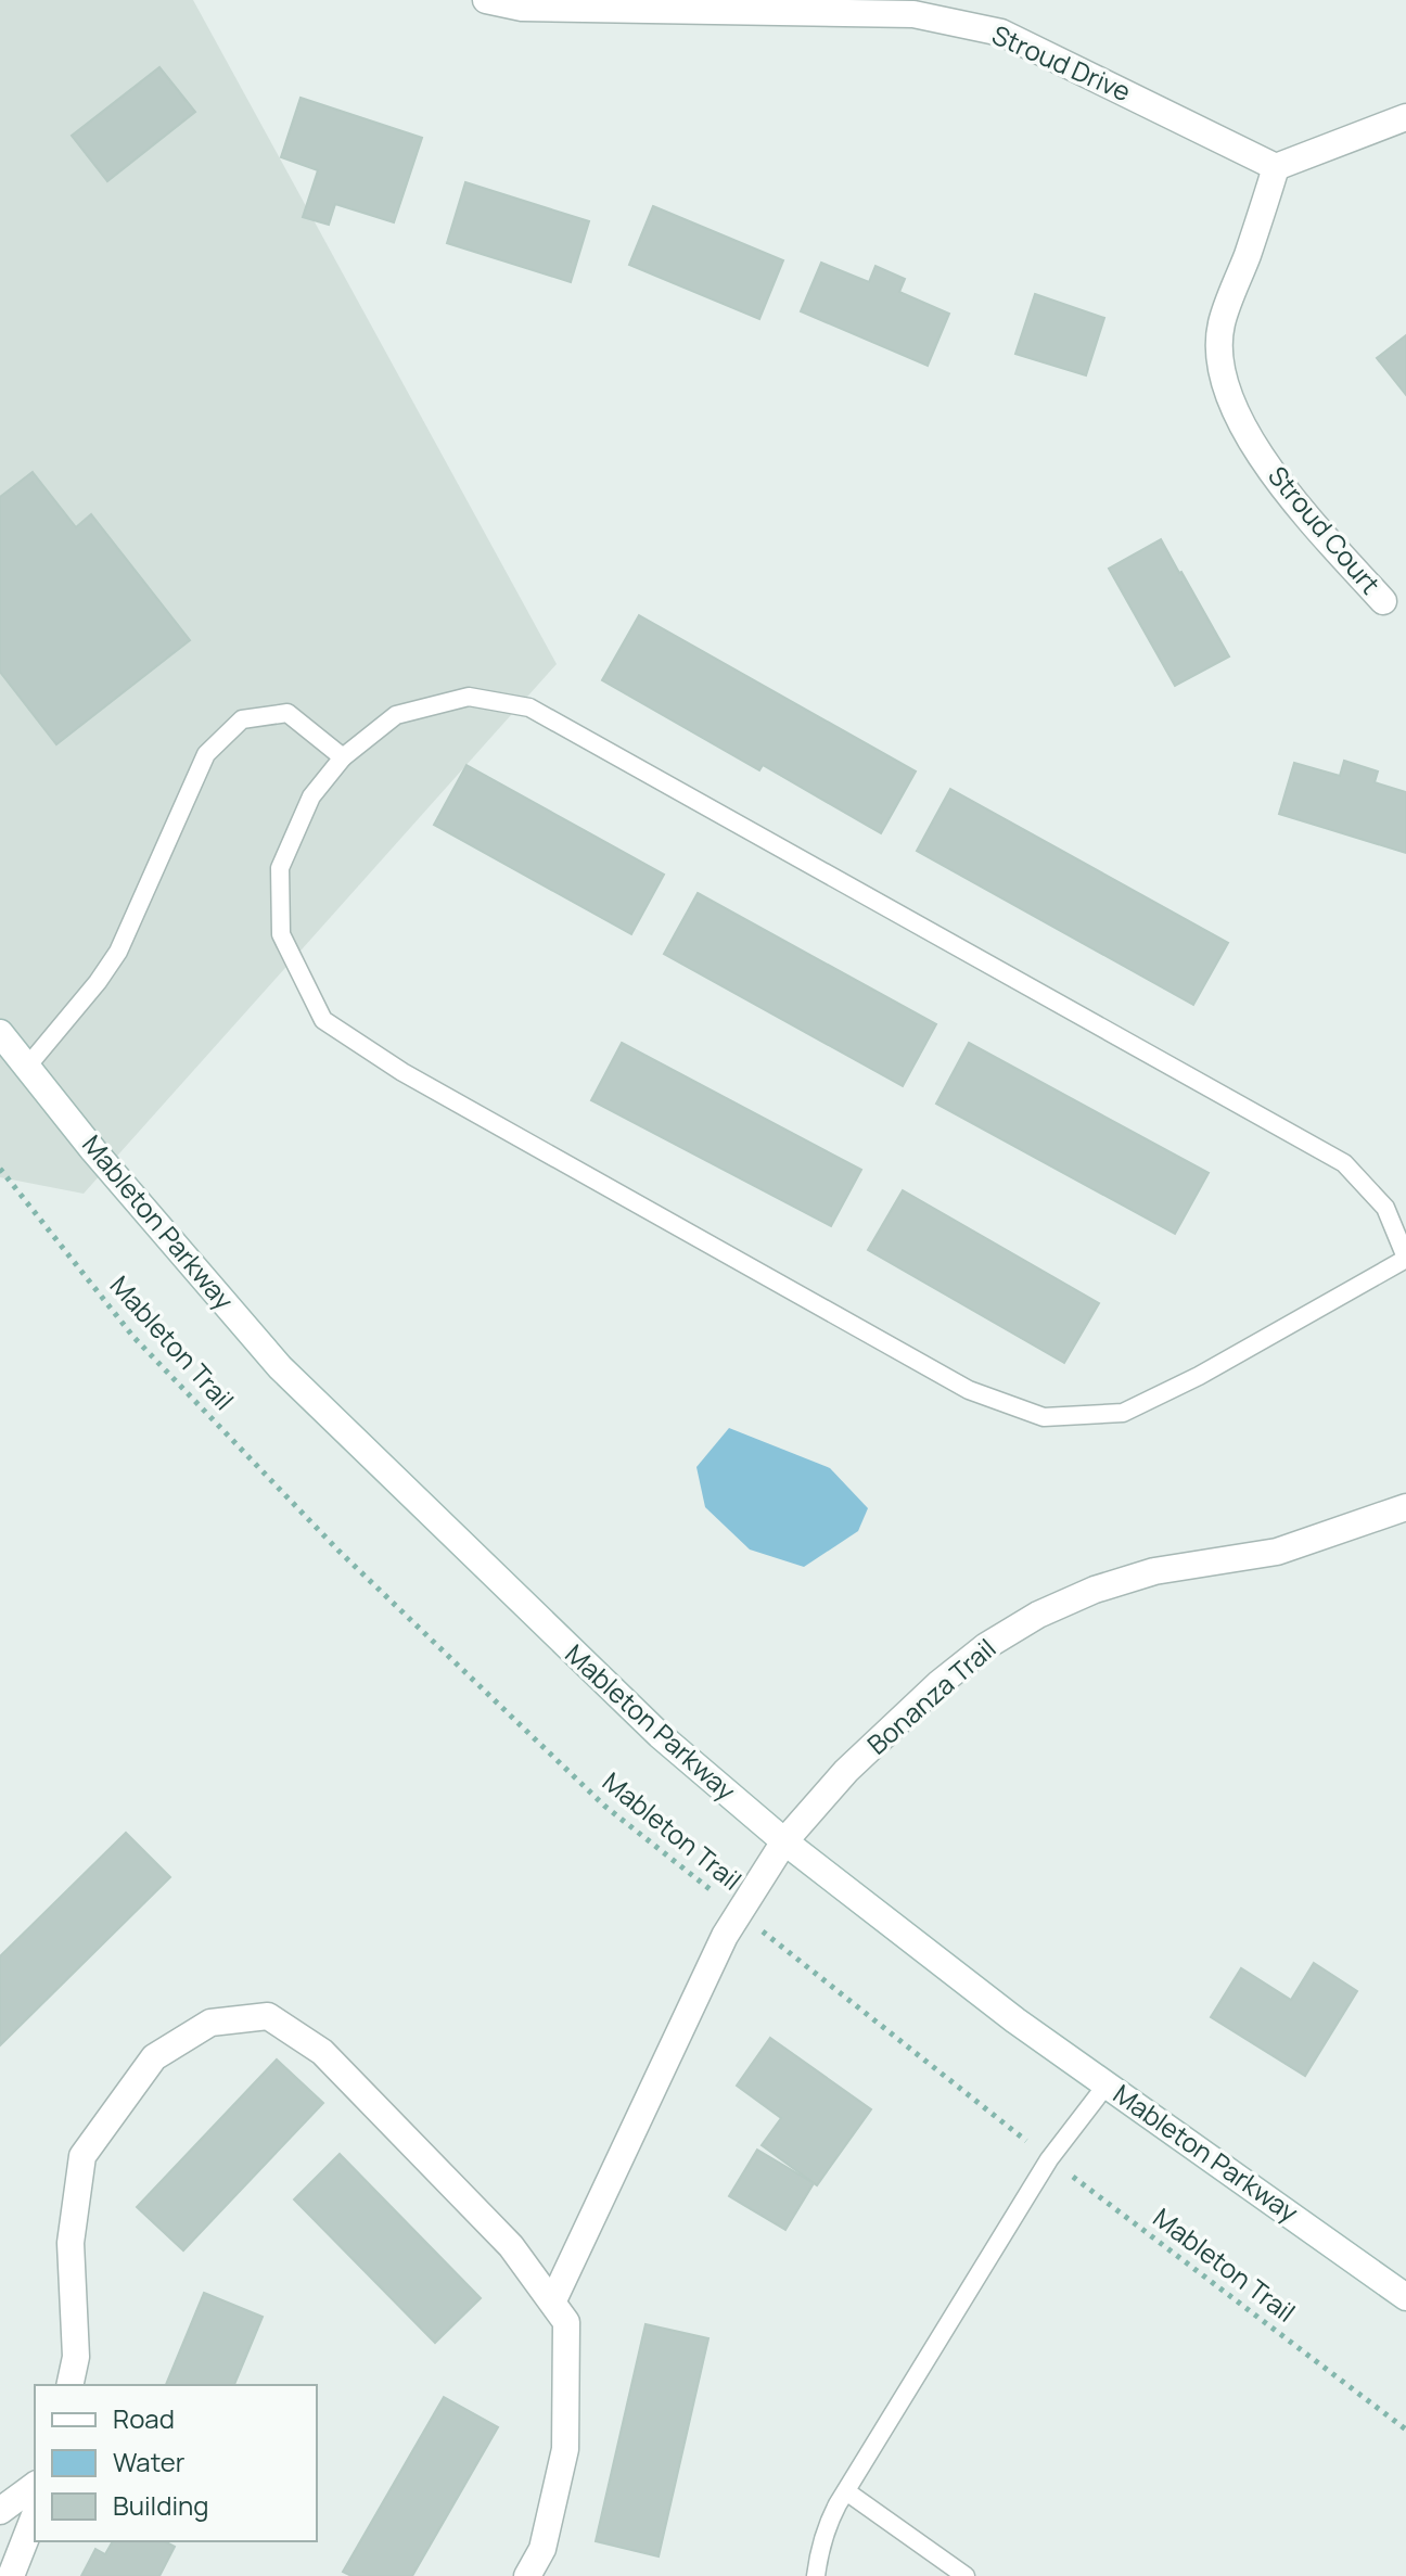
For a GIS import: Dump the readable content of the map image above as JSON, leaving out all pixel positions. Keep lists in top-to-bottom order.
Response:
{
  "streets": {
    "street": [
      "Stroud Drive",
      "Stroud Court",
      "Mableton Parkway",
      "Bonanza Trail"
    ],
    "path": ["Mableton Trail"]
  },
  "crossings": [
    ["Stroud Drive", "Stroud Court"],
    ["Mableton Parkway", "Bonanza Trail"],
    ["Mableton Trail", "Bonanza Trail"]
  ],
  "legend": ["Road", "Water", "Building"]
}
